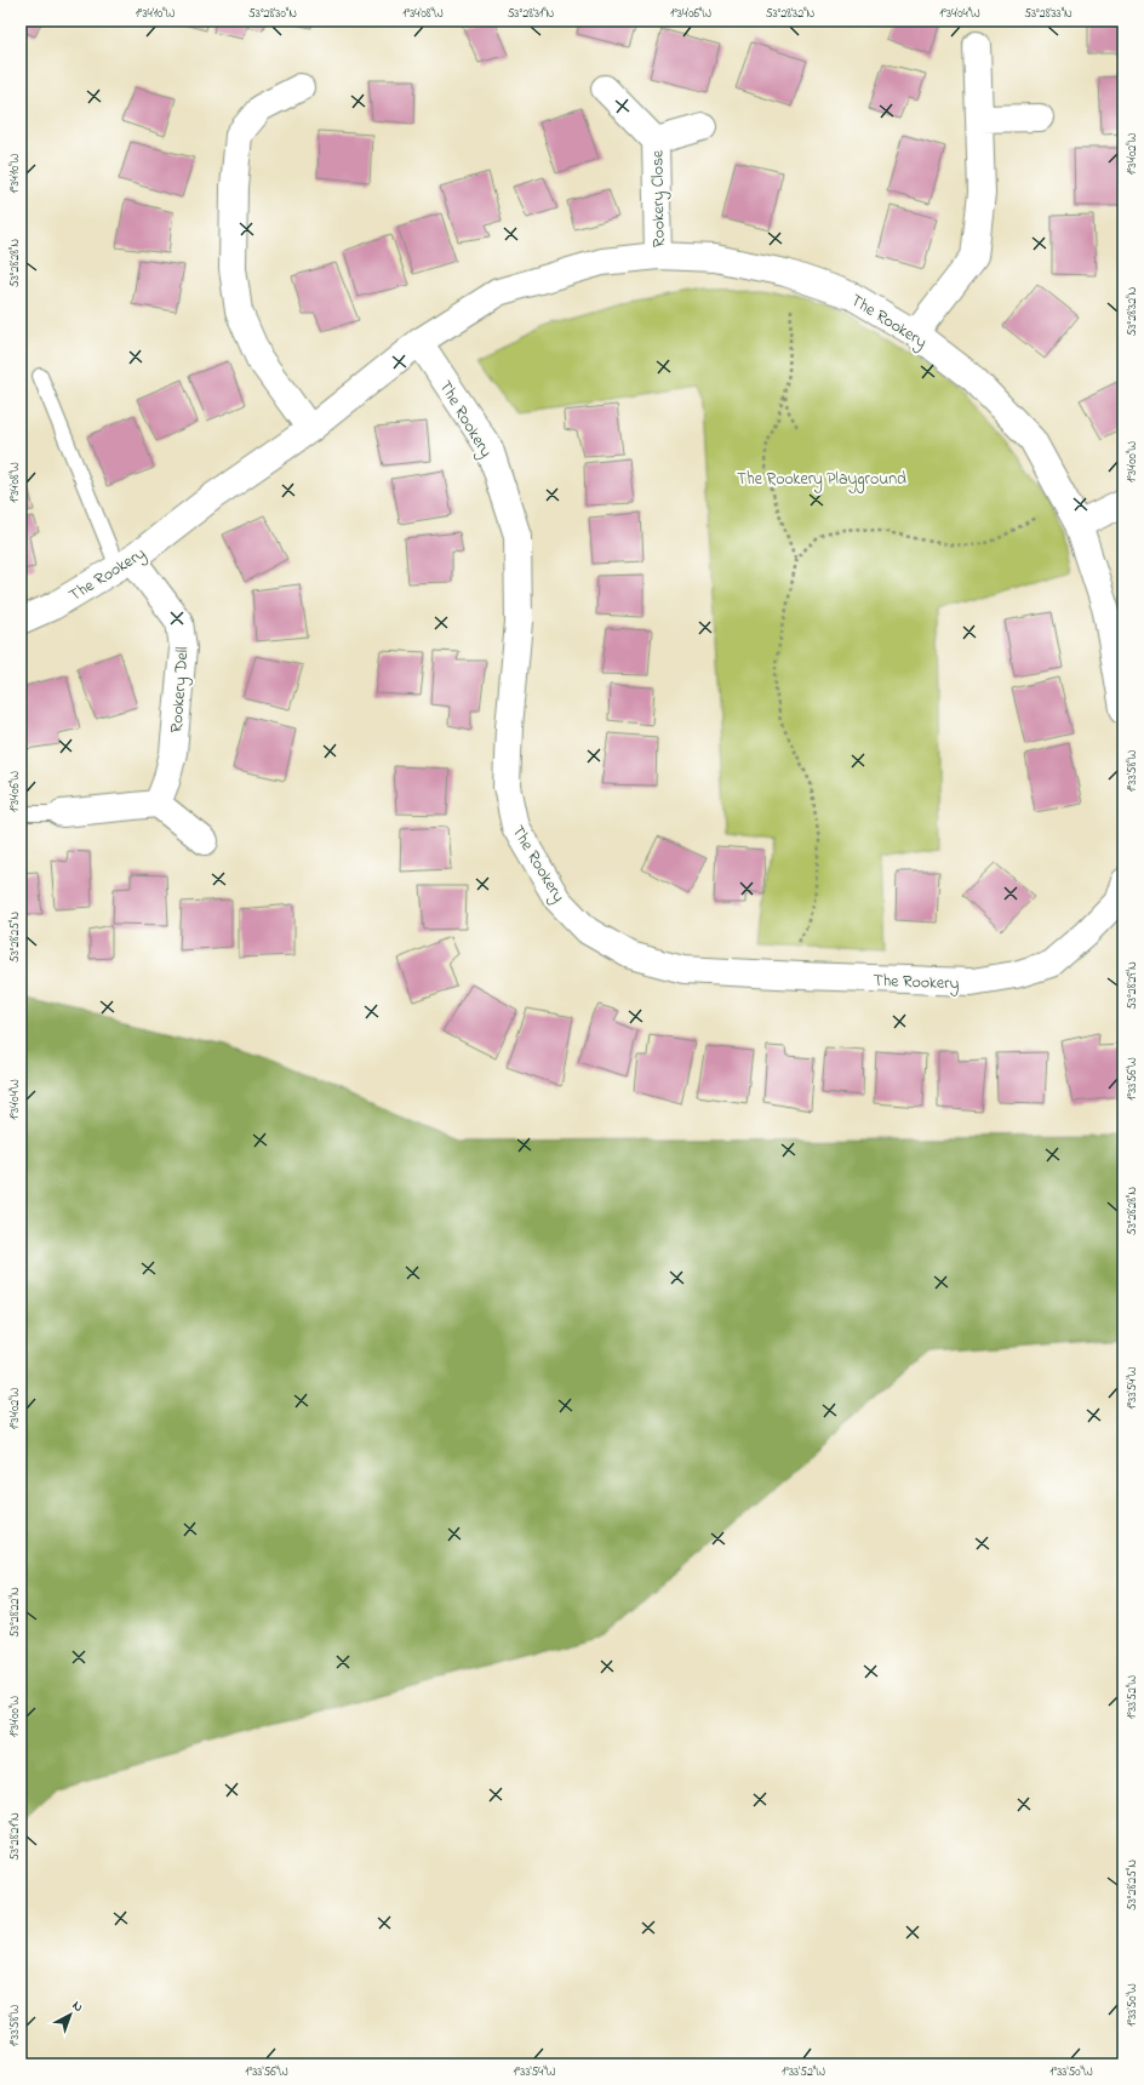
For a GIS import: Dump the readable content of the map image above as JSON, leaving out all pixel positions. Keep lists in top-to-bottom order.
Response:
{
  "streets": {
    "street": ["Rookery Close", "The Rookery", "Rookery Dell"]
  },
  "crossings": [
    ["Rookery Close", "The Rookery"],
    ["The Rookery", "Rookery Dell"]
  ],
  "parks": ["The Rookery Playground"],
  "north": "top right",
  "coordinates": [
    "1°34'10\"W",
    "53°28'30\"N",
    "1°34'08\"W",
    "53°28'31\"N",
    "1°34'06\"W",
    "53°28'32\"N",
    "1°34'04\"W",
    "53°28'33\"N",
    "1°34'02\"W",
    "53°28'28\"N",
    "1°34'00\"W",
    "1°33'58\"W",
    "53°28'25\"N",
    "53°28'29\"N",
    "1°33'56\"W",
    "1°33'54\"W",
    "53°28'22\"N",
    "1°33'52\"W",
    "53°28'21\"N",
    "1°33'50\"W"
  ]
}
